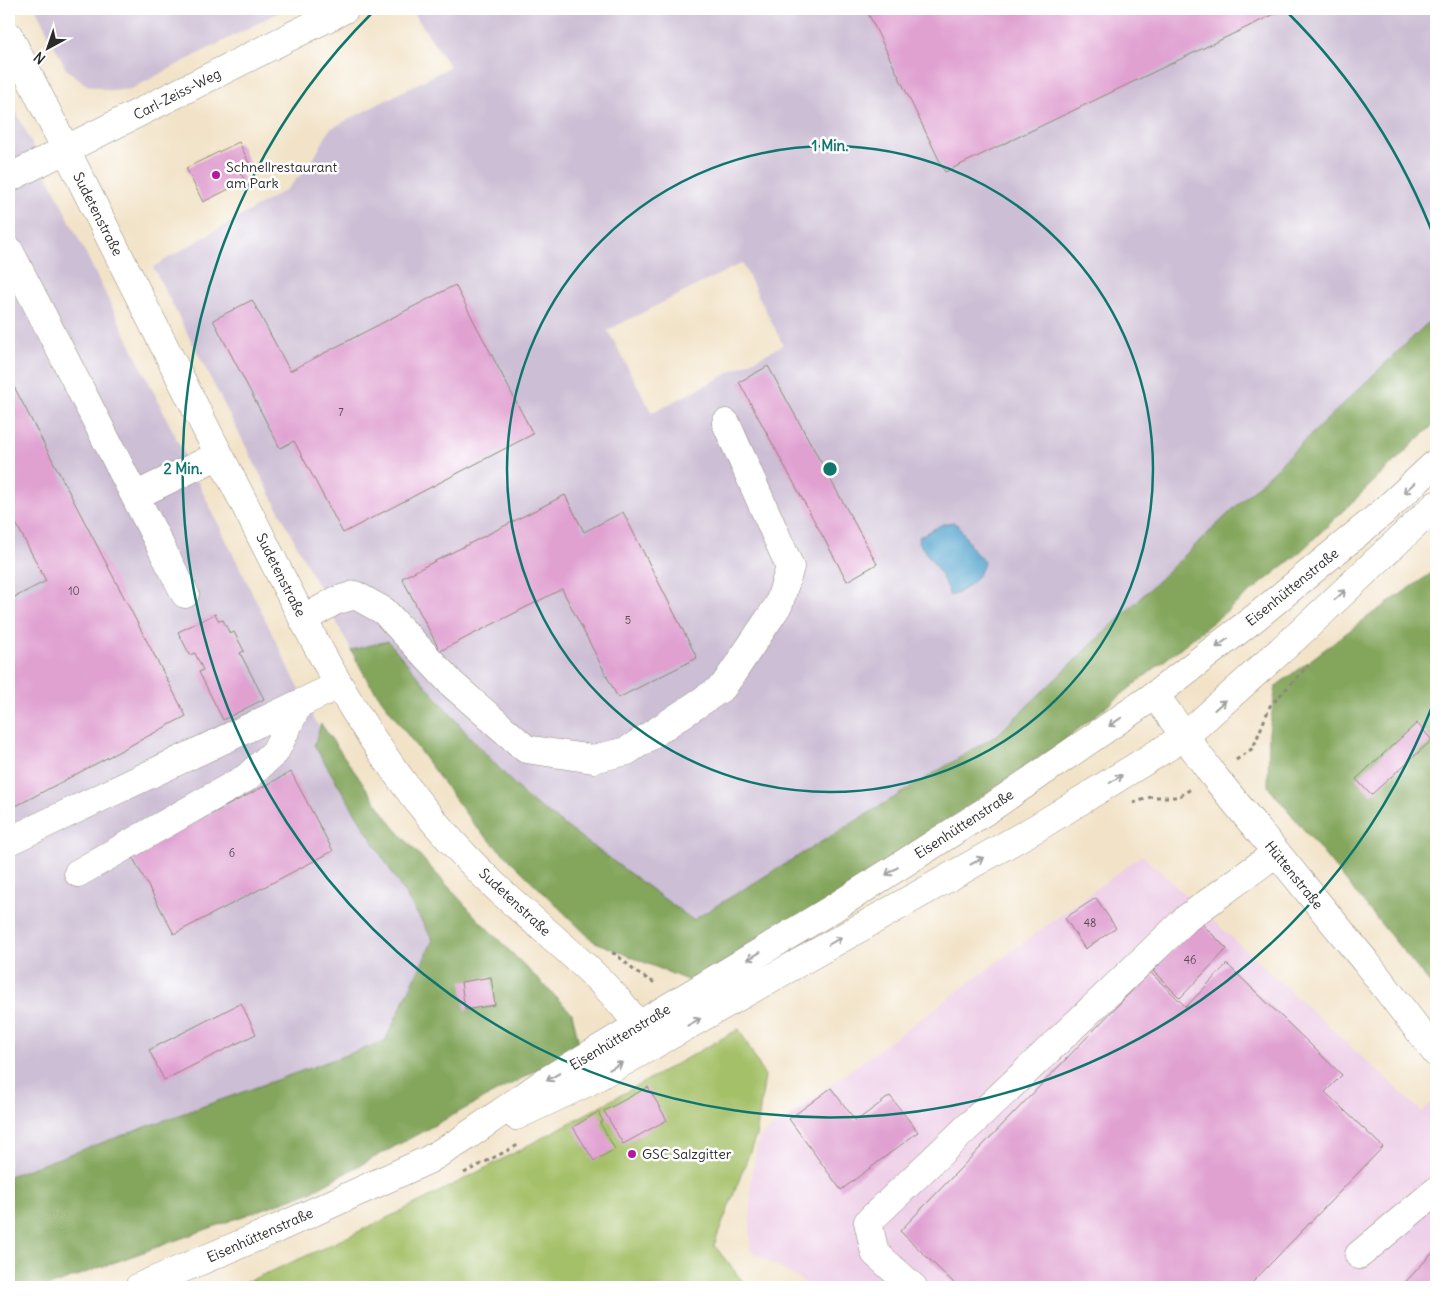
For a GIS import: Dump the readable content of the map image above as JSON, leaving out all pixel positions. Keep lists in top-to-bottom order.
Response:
{
  "streets": {
    "street": [
      "Carl-Zeiss-Weg",
      "Sudetenstraße",
      "Eisenhüttenstraße",
      "Hüttenstraße"
    ]
  },
  "crossings": [
    ["Carl-Zeiss-Weg", "Sudetenstraße"],
    ["Sudetenstraße", "Eisenhüttenstraße"],
    ["Eisenhüttenstraße", "Hüttenstraße"]
  ],
  "places": ["Schnellrestaurant am Park", "GSC Salzgitter"],
  "house_numbers": [
    "7",
    "10",
    "5",
    "6",
    "48",
    "46"
  ],
  "north": "bottom left",
  "rings": ["1 Min.", "2 Min."]
}
